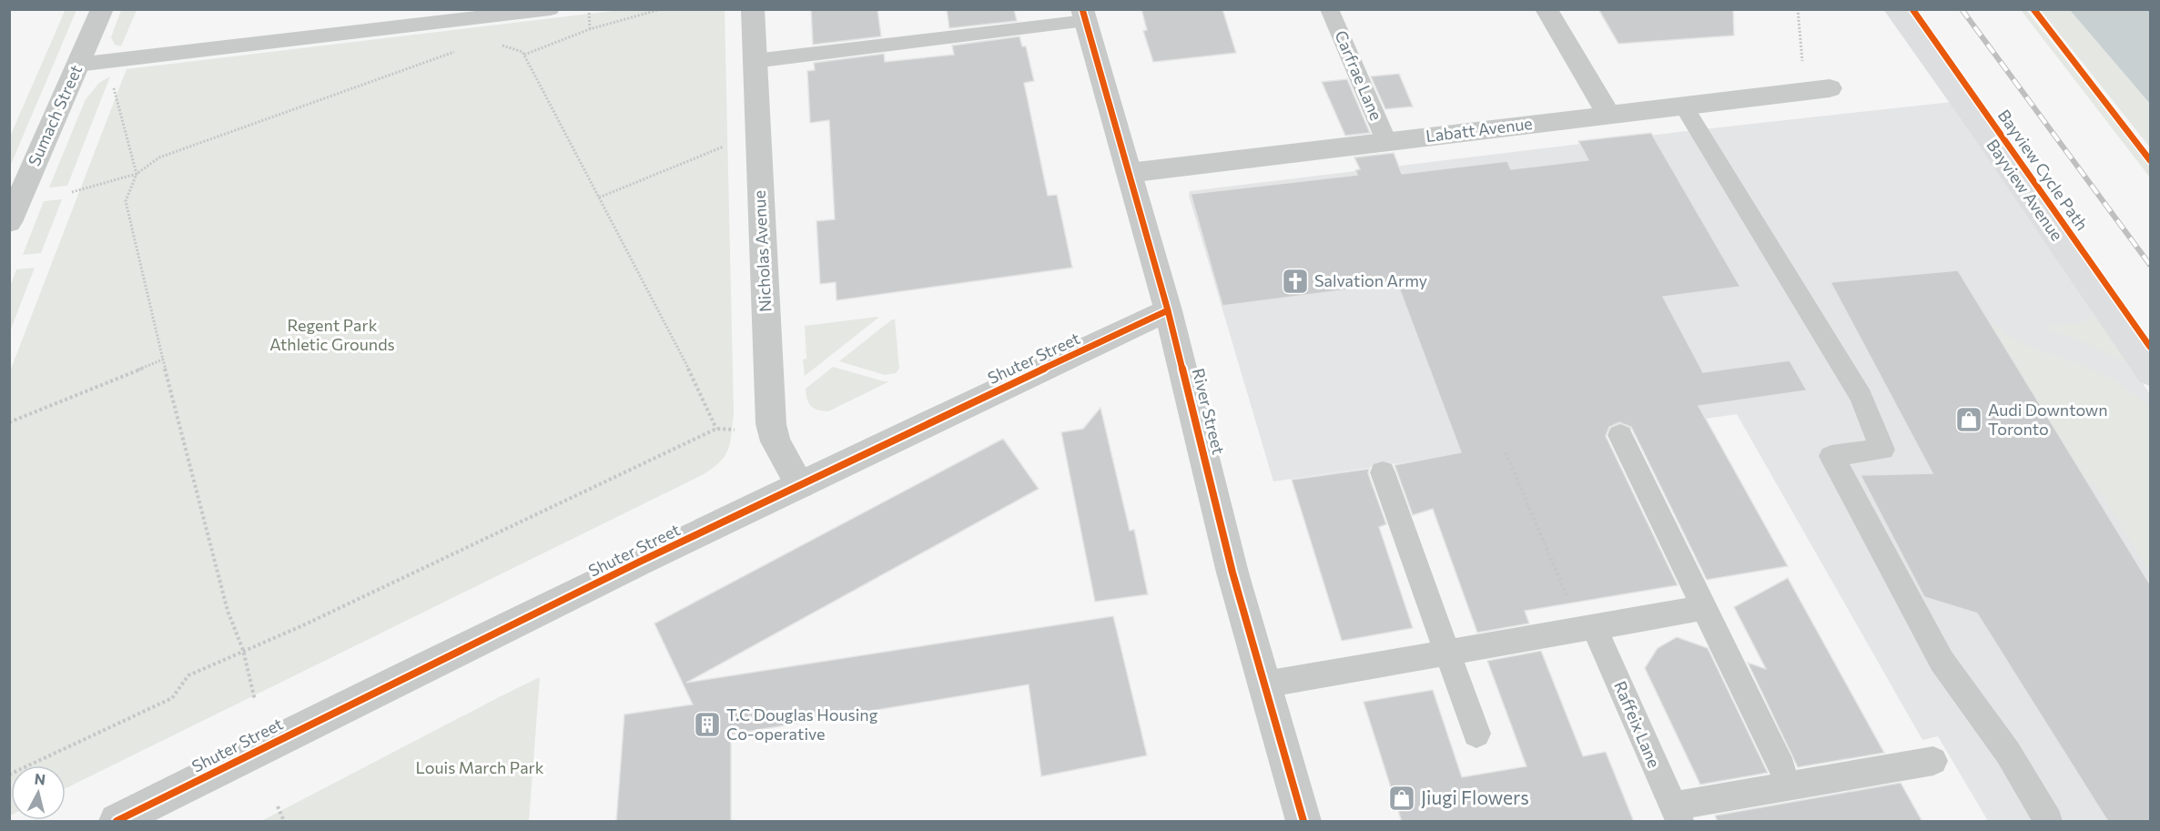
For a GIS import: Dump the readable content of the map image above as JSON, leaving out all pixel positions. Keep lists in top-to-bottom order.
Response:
{
  "streets": {
    "main road": ["Bayview Avenue"],
    "street": [
      "Sumach Street",
      "Labatt Avenue",
      "Nicholas Avenue",
      "Shuter Street",
      "River Street"
    ],
    "lane": ["Carfrae Lane", "Raffeix Lane"],
    "cycle path": ["Bayview Cycle Path"]
  },
  "crossings": [
    ["Carfrae Lane", "Labatt Avenue"],
    ["Labatt Avenue", "River Street"],
    ["Nicholas Avenue", "Shuter Street"],
    ["Shuter Street", "River Street"]
  ],
  "parks": ["Regent Park Athletic Grounds", "Louis March Park"],
  "places": {
    "church": ["Salvation Army"],
    "shop": ["Audi Downtown Toronto", "Jiugi Flowers"],
    "building": ["T.C Douglas Housing Co-operative"]
  },
  "north": "top"
}
